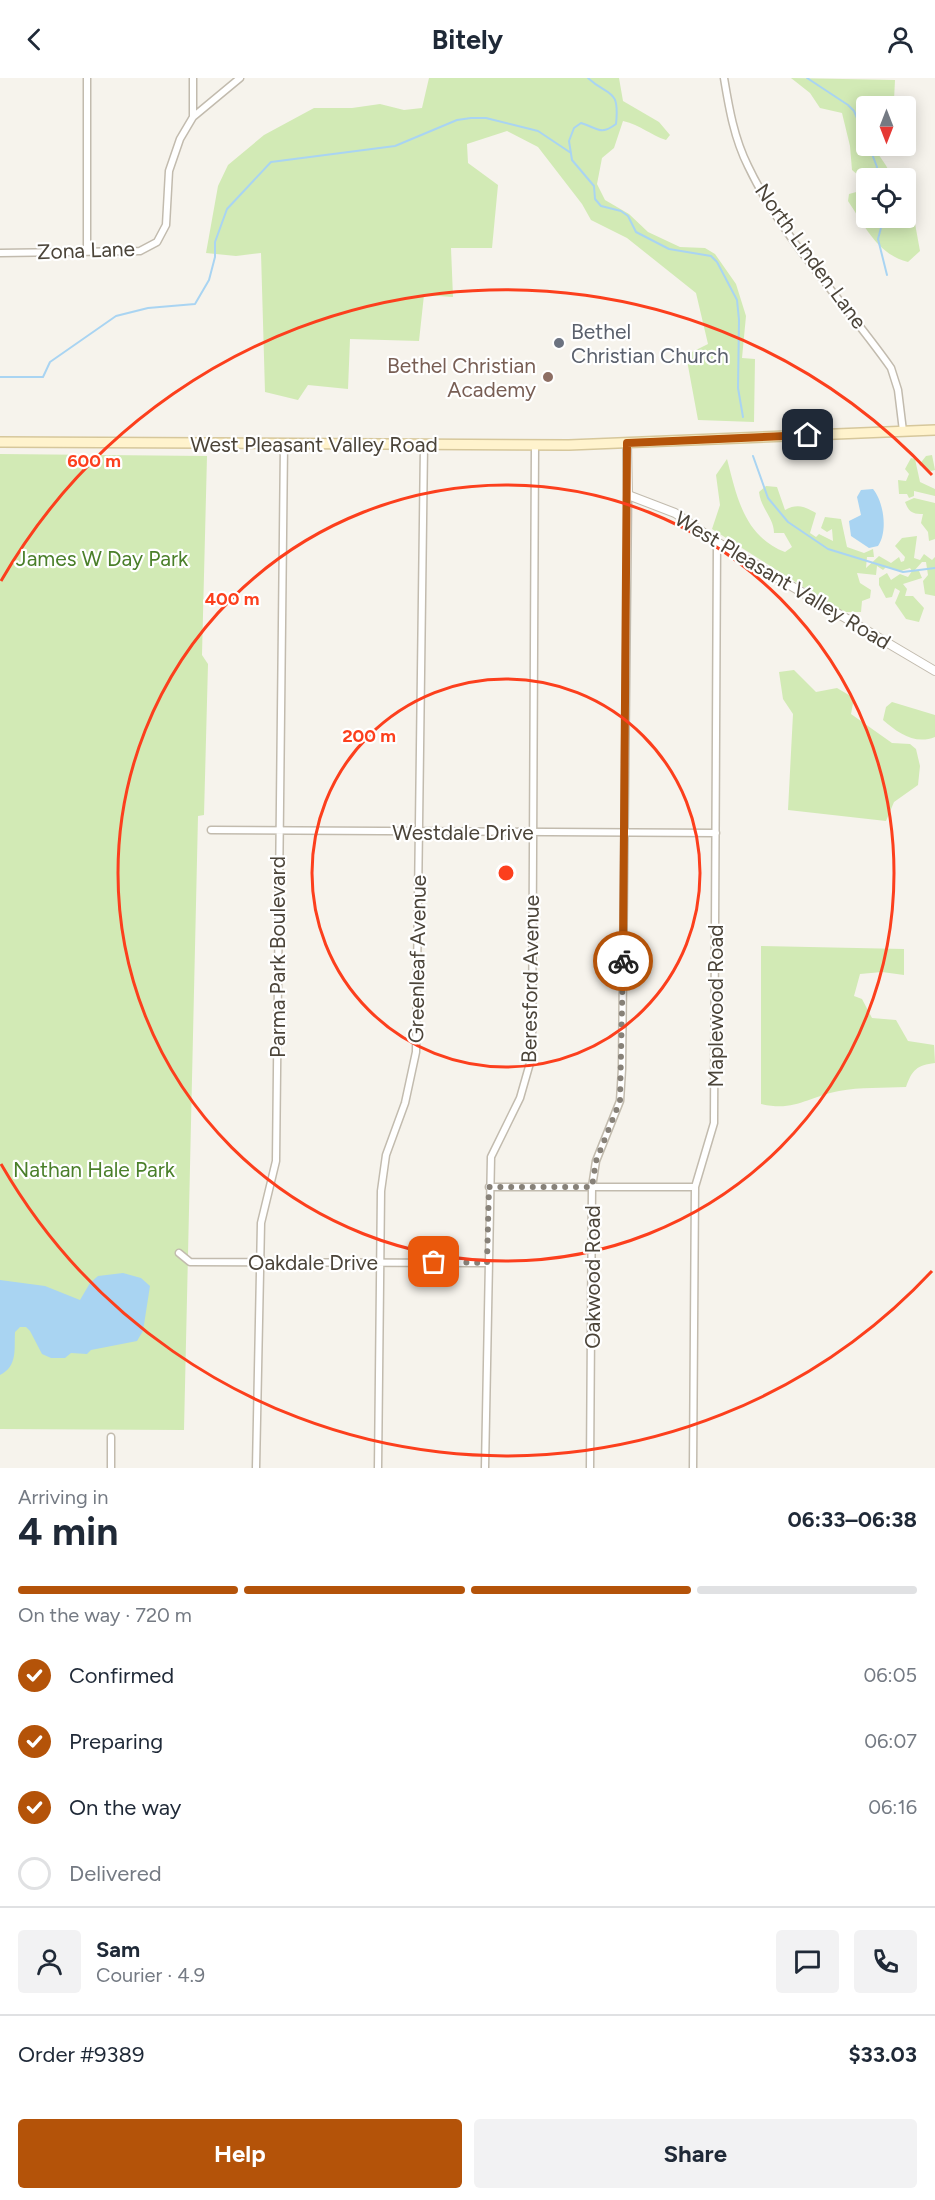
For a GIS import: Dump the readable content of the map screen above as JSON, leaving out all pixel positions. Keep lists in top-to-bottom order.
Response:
{
  "streets": {
    "main road": ["West Pleasant Valley Road"],
    "street": [
      "Zona Lane",
      "North Linden Lane",
      "Westdale Drive",
      "Parma Park Boulevard",
      "Greenleaf Avenue",
      "Beresford Avenue",
      "Maplewood Road",
      "Oakdale Drive",
      "Oakwood Road"
    ]
  },
  "crossings": [
    ["North Linden Lane", "West Pleasant Valley Road"],
    ["West Pleasant Valley Road", "Parma Park Boulevard"],
    ["West Pleasant Valley Road", "Greenleaf Avenue"],
    ["West Pleasant Valley Road", "Beresford Avenue"],
    ["West Pleasant Valley Road", "Maplewood Road"],
    ["West Pleasant Valley Road", "Oakwood Road"],
    ["Westdale Drive", "Parma Park Boulevard"],
    ["Westdale Drive", "Greenleaf Avenue"],
    ["Westdale Drive", "Beresford Avenue"],
    ["Westdale Drive", "Maplewood Road"],
    ["Westdale Drive", "Oakwood Road"],
    ["Parma Park Boulevard", "Oakdale Drive"],
    ["Greenleaf Avenue", "Oakdale Drive"],
    ["Beresford Avenue", "Oakdale Drive"]
  ],
  "parks": ["James W Day Park", "Nathan Hale Park"],
  "places": ["Bethel Christian Church", "Bethel Christian Academy"],
  "north": "bottom",
  "page": {
    "header": "Bitely",
    "heading": ["4 min", "Arriving in", "06:33–06:38"],
    "panel": [
      "Sam",
      "Courier · 4.9",
      "Order #9389",
      "$33.03"
    ],
    "bar": "On the way · 720 m",
    "list": [
      ["Confirmed", "06:05"],
      ["Preparing", "06:07"],
      ["On the way", "06:16"],
      "Delivered"
    ],
    "buttons": ["Help", "Share"]
  },
  "rings": ["600 m", "400 m", "200 m"]
}
